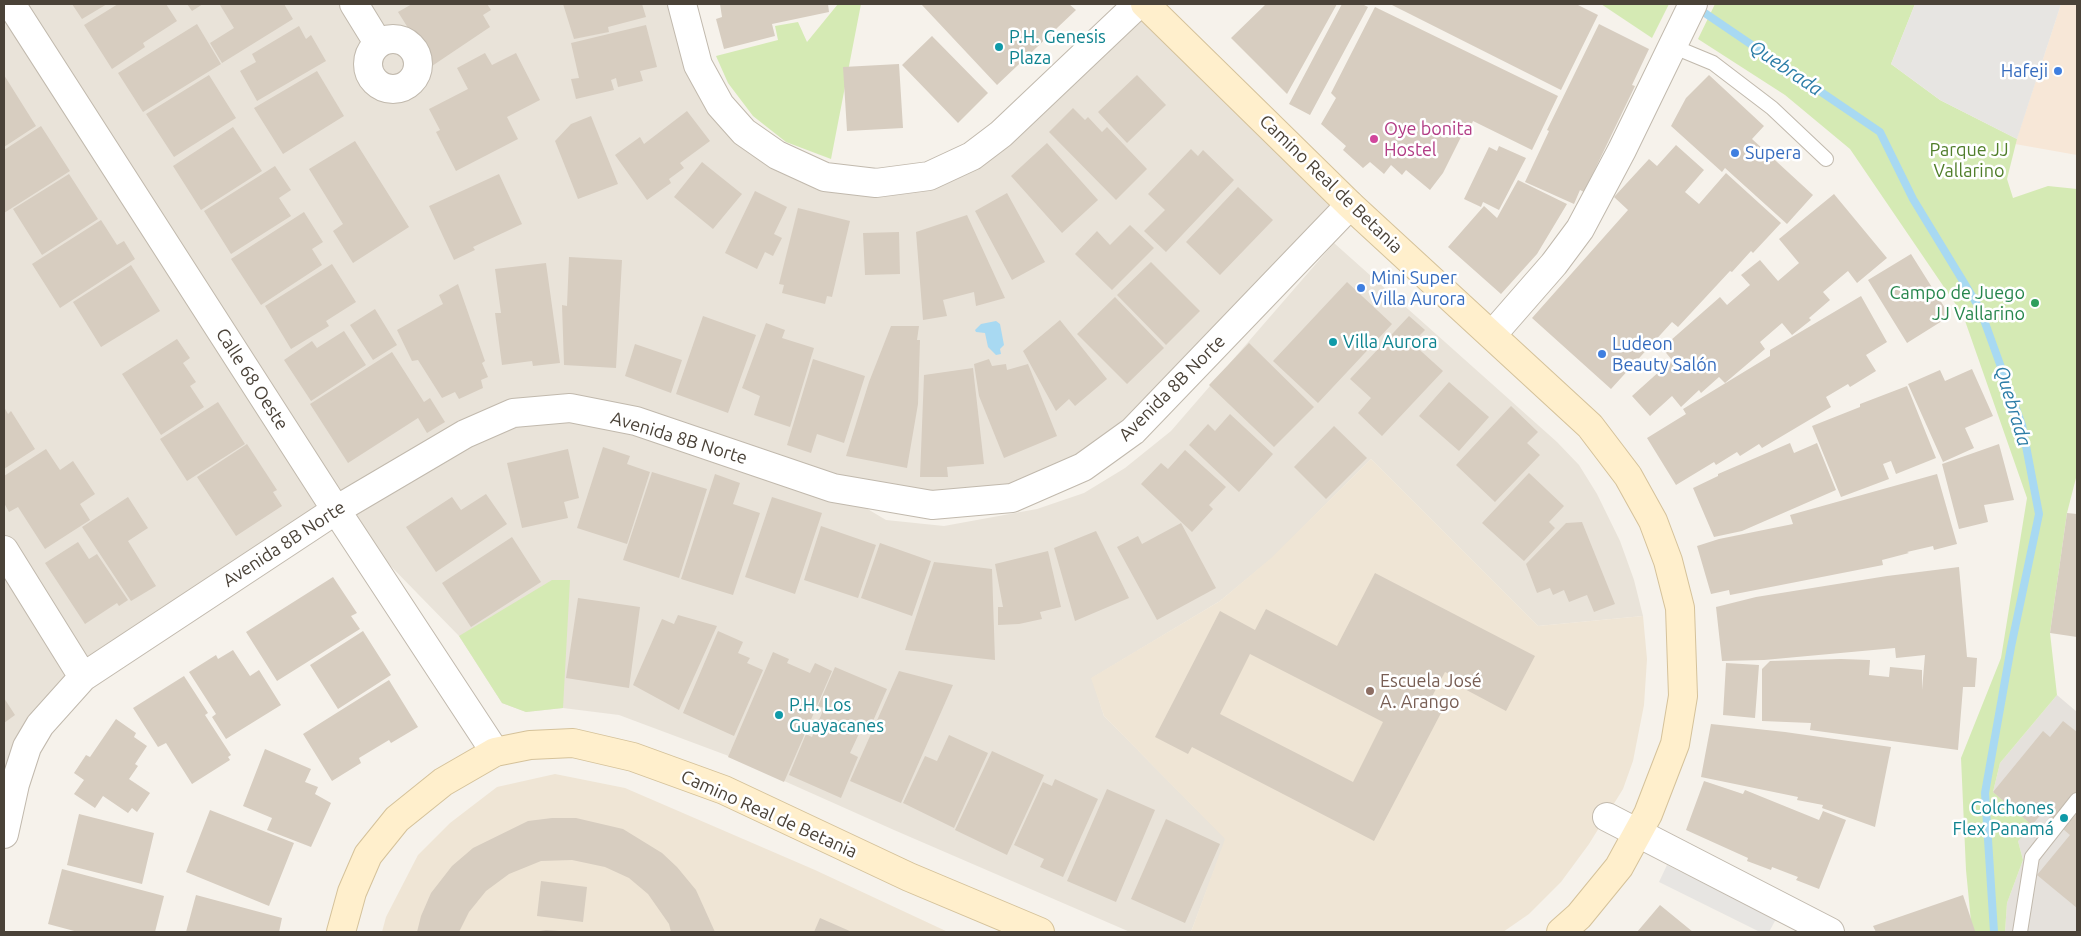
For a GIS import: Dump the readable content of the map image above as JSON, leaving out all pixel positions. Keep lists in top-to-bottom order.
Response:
{
  "streets": {
    "street": ["Camino Real de Betania", "Calle 68 Oeste", "Avenida 8B Norte"]
  },
  "crossings": [
    ["Camino Real de Betania", "Calle 68 Oeste"],
    ["Camino Real de Betania", "Avenida 8B Norte"],
    ["Calle 68 Oeste", "Avenida 8B Norte"]
  ],
  "water": ["Quebrada"],
  "parks": ["Parque JJ Vallarino"],
  "places": [
    "P.H. Genesis Plaza",
    "Hafeji",
    "Oye bonita Hostel",
    "Supera",
    "Mini Super Villa Aurora",
    "Campo de Juego JJ Vallarino",
    "Villa Aurora",
    "Ludeon Beauty Salón",
    "Escuela José A. Arango",
    "P.H. Los Guayacanes",
    "Colchones Flex Panamá"
  ]
}
